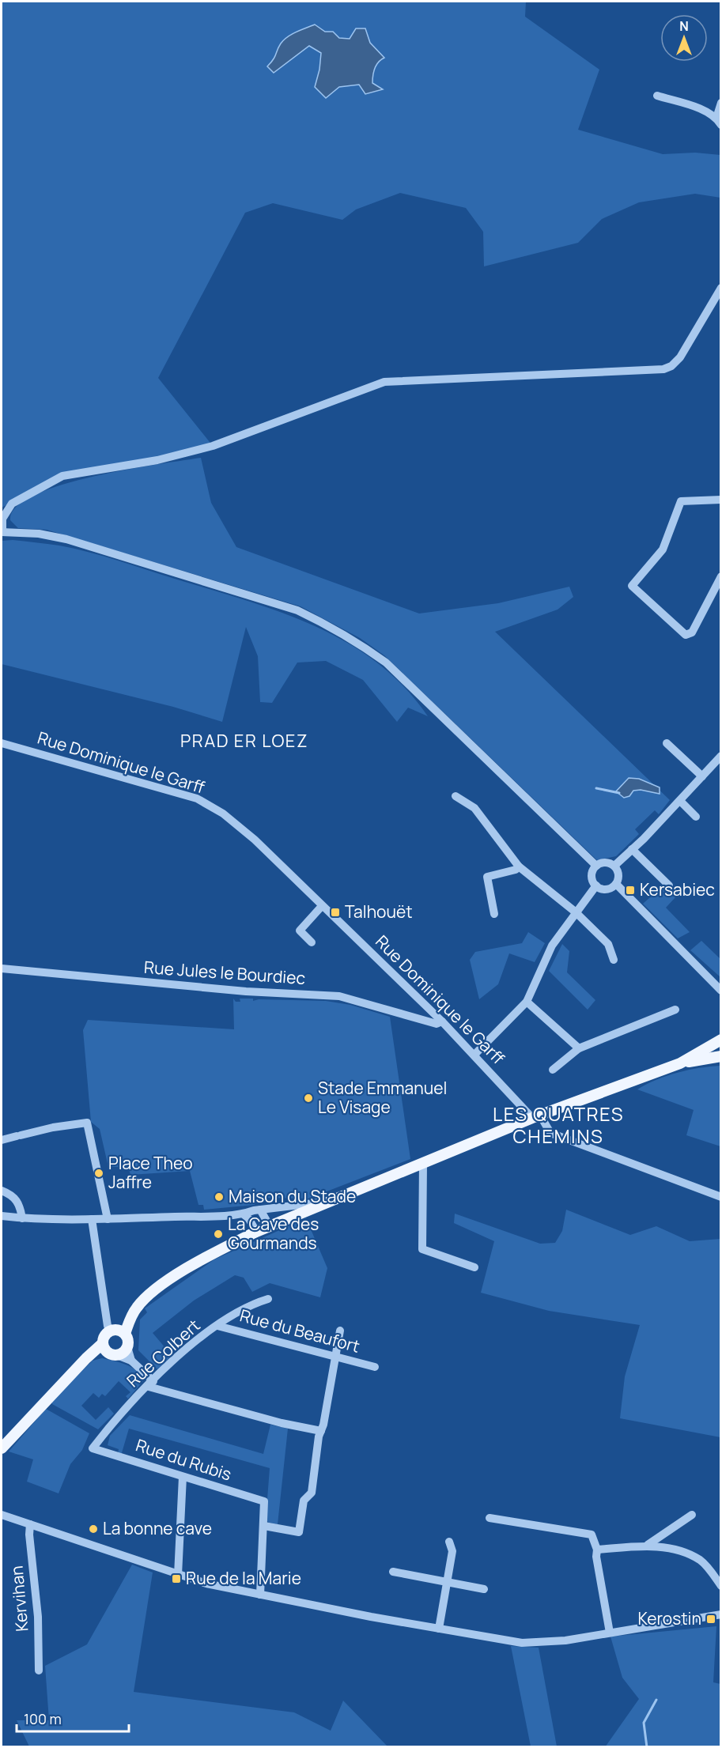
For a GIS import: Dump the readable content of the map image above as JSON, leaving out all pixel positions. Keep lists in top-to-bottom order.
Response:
{
  "streets": {
    "street": [
      "Rue Dominique le Garff",
      "Rue Jules le Bourdiec",
      "Rue du Beaufort",
      "Rue Colbert",
      "Rue du Rubis",
      "Kervihan"
    ]
  },
  "crossings": [
    ["Rue Dominique le Garff", "Rue Jules le Bourdiec"],
    ["Rue du Beaufort", "Rue Colbert"],
    ["Rue Colbert", "Rue du Rubis"]
  ],
  "districts": ["PRAD ER LOEZ", "LES QUATRES CHEMINS"],
  "places": {
    "transit": [
      "Kersabiec",
      "Talhouët",
      "Rue de la Marie",
      "Kerostin"
    ],
    "other": [
      "Stade Emmanuel Le Visage",
      "Place Theo Jaffre",
      "Maison du Stade",
      "La Cave des Gourmands",
      "La bonne cave"
    ]
  },
  "scale_bar": "100 m",
  "north": "top"
}
